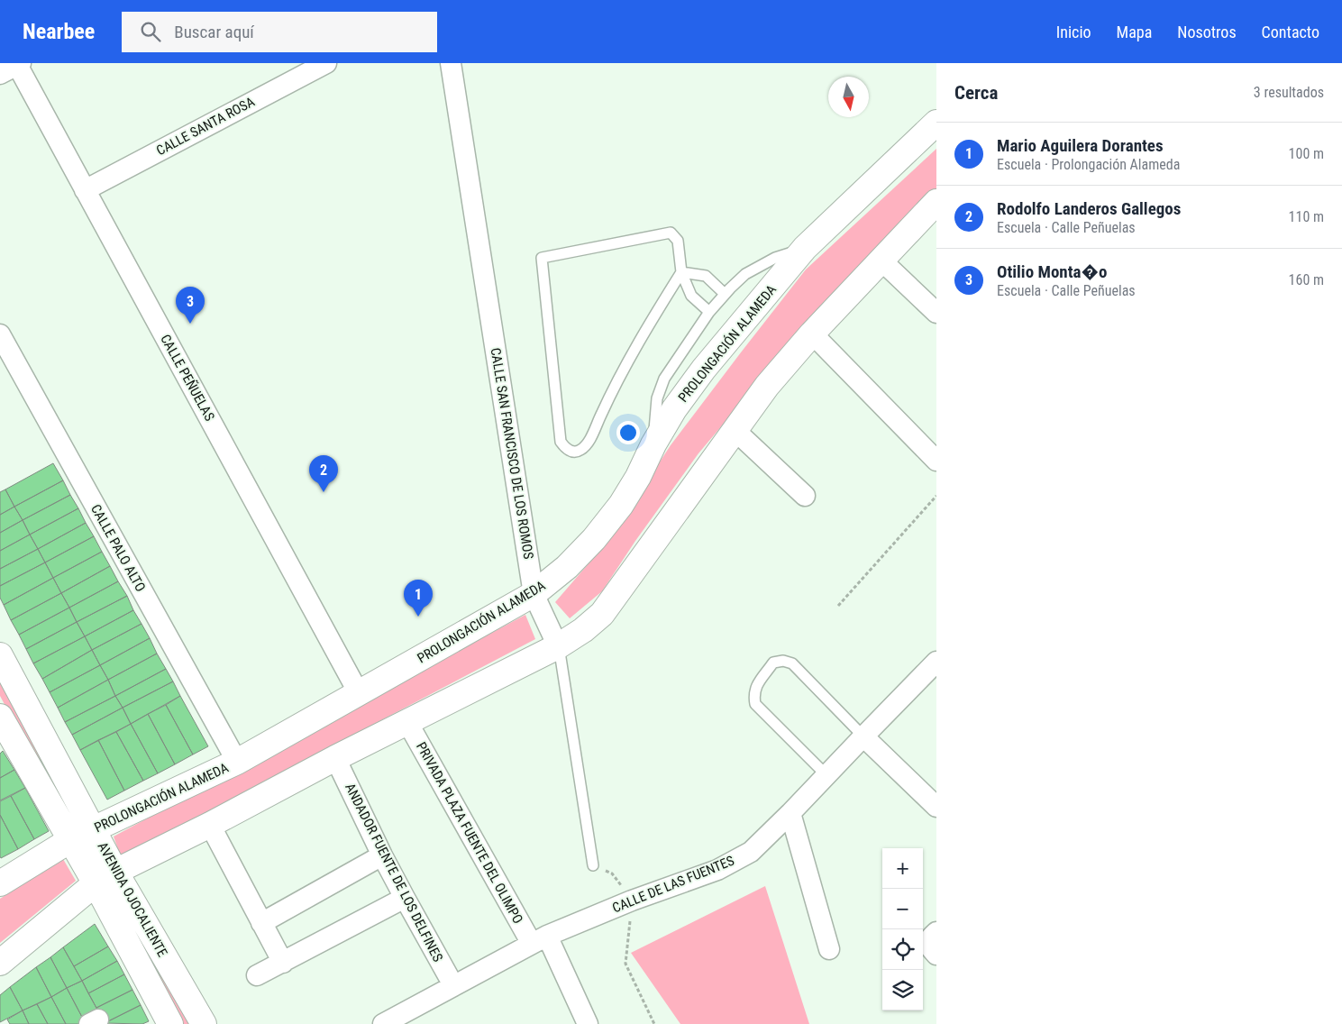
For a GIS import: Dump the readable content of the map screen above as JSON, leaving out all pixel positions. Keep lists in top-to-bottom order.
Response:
{
  "streets": {
    "main road": ["PROLONGACIÓN ALAMEDA", "AVENIDA OJOCALIENTE"],
    "street": [
      "CALLE SANTA ROSA",
      "CALLE PEÑUELAS",
      "CALLE SAN FRANCISCO DE LOS ROMOS",
      "CALLE PALO ALTO",
      "PRIVADA PLAZA FUENTE DEL OLIMPO",
      "ANDADOR FUENTE DE LOS DELFINES",
      "CALLE DE LAS FUENTES"
    ]
  },
  "crossings": [
    ["CALLE SANTA ROSA", "CALLE PEÑUELAS"],
    ["PROLONGACIÓN ALAMEDA", "CALLE PEÑUELAS"],
    ["PROLONGACIÓN ALAMEDA", "CALLE SAN FRANCISCO DE LOS ROMOS"],
    ["PROLONGACIÓN ALAMEDA", "CALLE PALO ALTO"],
    ["PROLONGACIÓN ALAMEDA", "AVENIDA OJOCALIENTE"],
    ["PRIVADA PLAZA FUENTE DEL OLIMPO", "CALLE DE LAS FUENTES"],
    ["ANDADOR FUENTE DE LOS DELFINES", "CALLE DE LAS FUENTES"]
  ],
  "north": "bottom",
  "page": {
    "header": "Nearbee",
    "search": "Buscar aquí",
    "nav": [
      "Inicio",
      "Mapa",
      "Nosotros",
      "Contacto"
    ],
    "heading": ["Cerca", "3 resultados"],
    "list": [
      {
        "mark": "1",
        "name": "Mario Aguilera Dorantes",
        "note": "Escuela · Prolongación Alameda",
        "value": "100 m"
      },
      {
        "mark": "2",
        "name": "Rodolfo Landeros Gallegos",
        "note": "Escuela · Calle Peñuelas",
        "value": "110 m"
      },
      {
        "mark": "3",
        "name": "Otilio Monta�o",
        "note": "Escuela · Calle Peñuelas",
        "value": "160 m"
      }
    ],
    "pins": ["3", "2", "1"],
    "map_buttons": ["+", "−"]
  }
}
